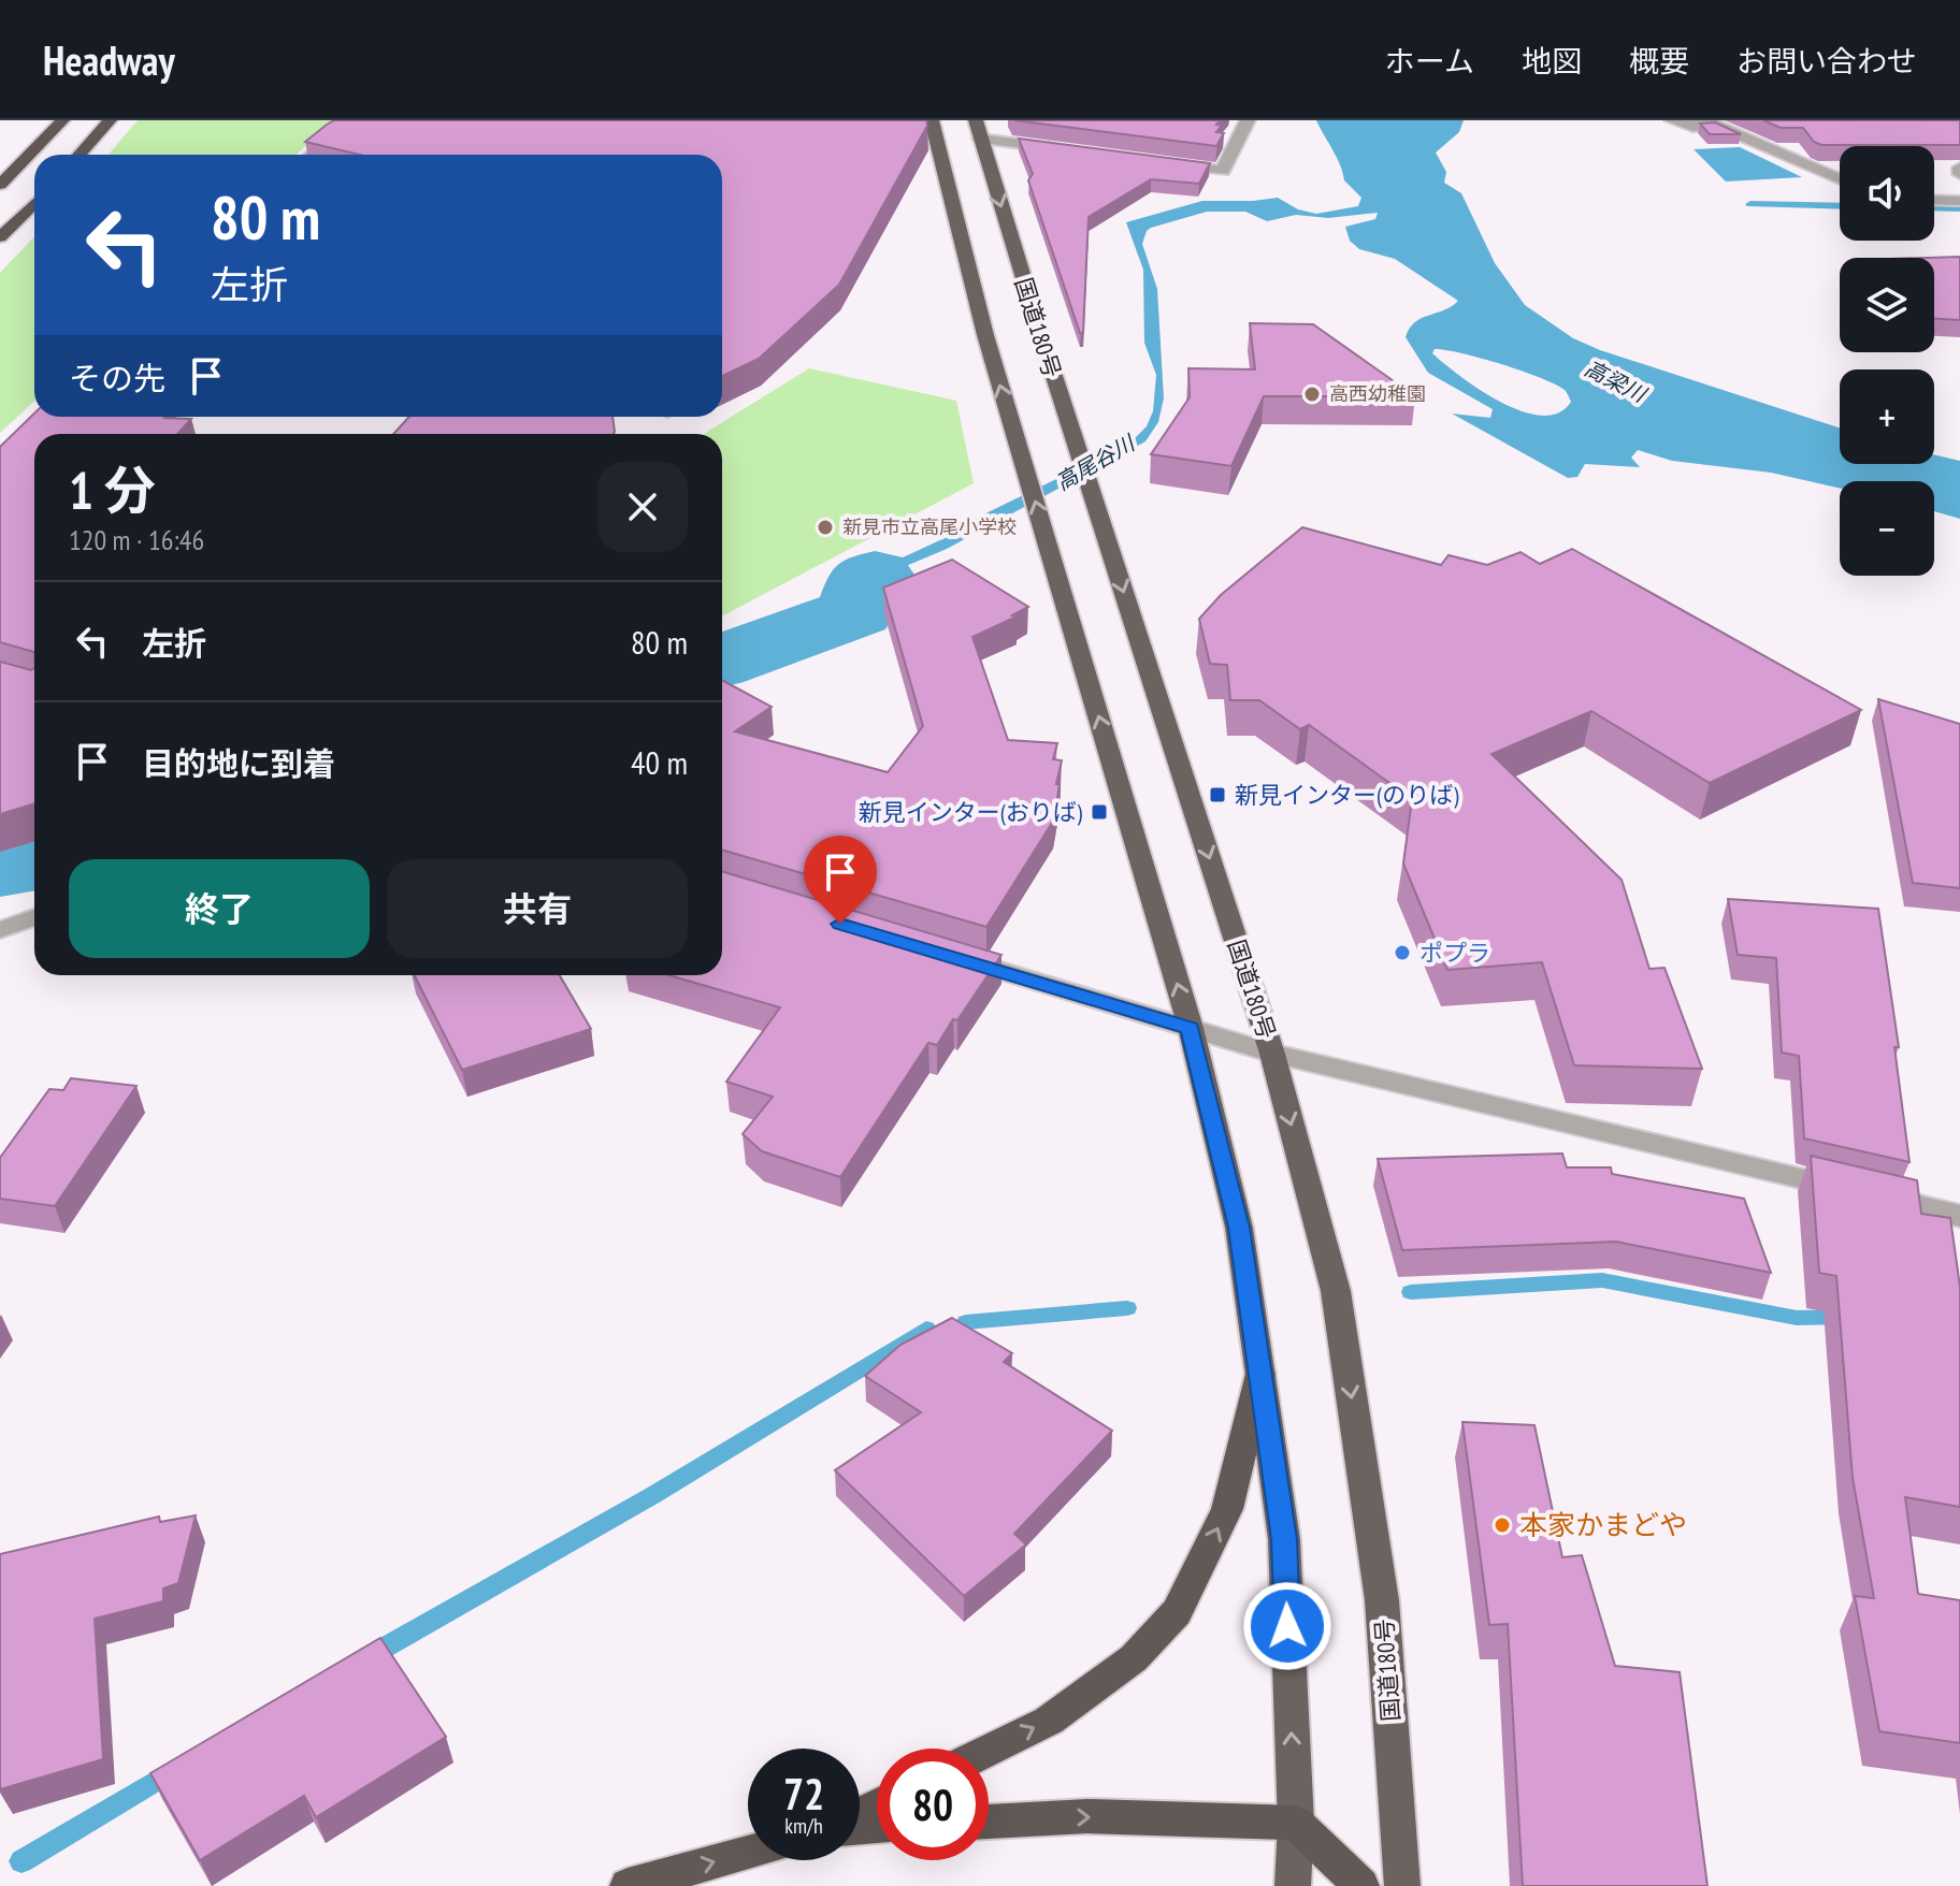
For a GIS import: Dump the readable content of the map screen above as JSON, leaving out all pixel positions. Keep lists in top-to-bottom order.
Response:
{
  "streets": {
    "highway": ["国道180号"]
  },
  "water": ["高梁川", "高尾谷川"],
  "places": {
    "other": [
      "高西幼稚園",
      "新見市立高尾小学校",
      "ポプラ",
      "本家かまどや"
    ],
    "transit": ["新見インター(のりば)", "新見インター(おりば)"]
  },
  "page": {
    "header": "Headway",
    "nav": [
      "ホーム",
      "地図",
      "概要",
      "お問い合わせ"
    ],
    "map_buttons": ["+", "−"],
    "turn": ["80 m", "左折"],
    "then": "その先",
    "heading": ["1 分", "120 m · 16:46"],
    "list": [
      {
        "name": "左折",
        "value": "80 m"
      },
      {
        "name": "目的地に到着",
        "value": "40 m"
      }
    ],
    "buttons": ["終了", "共有"],
    "speed": "72 km/h",
    "limit": "80"
  }
}
